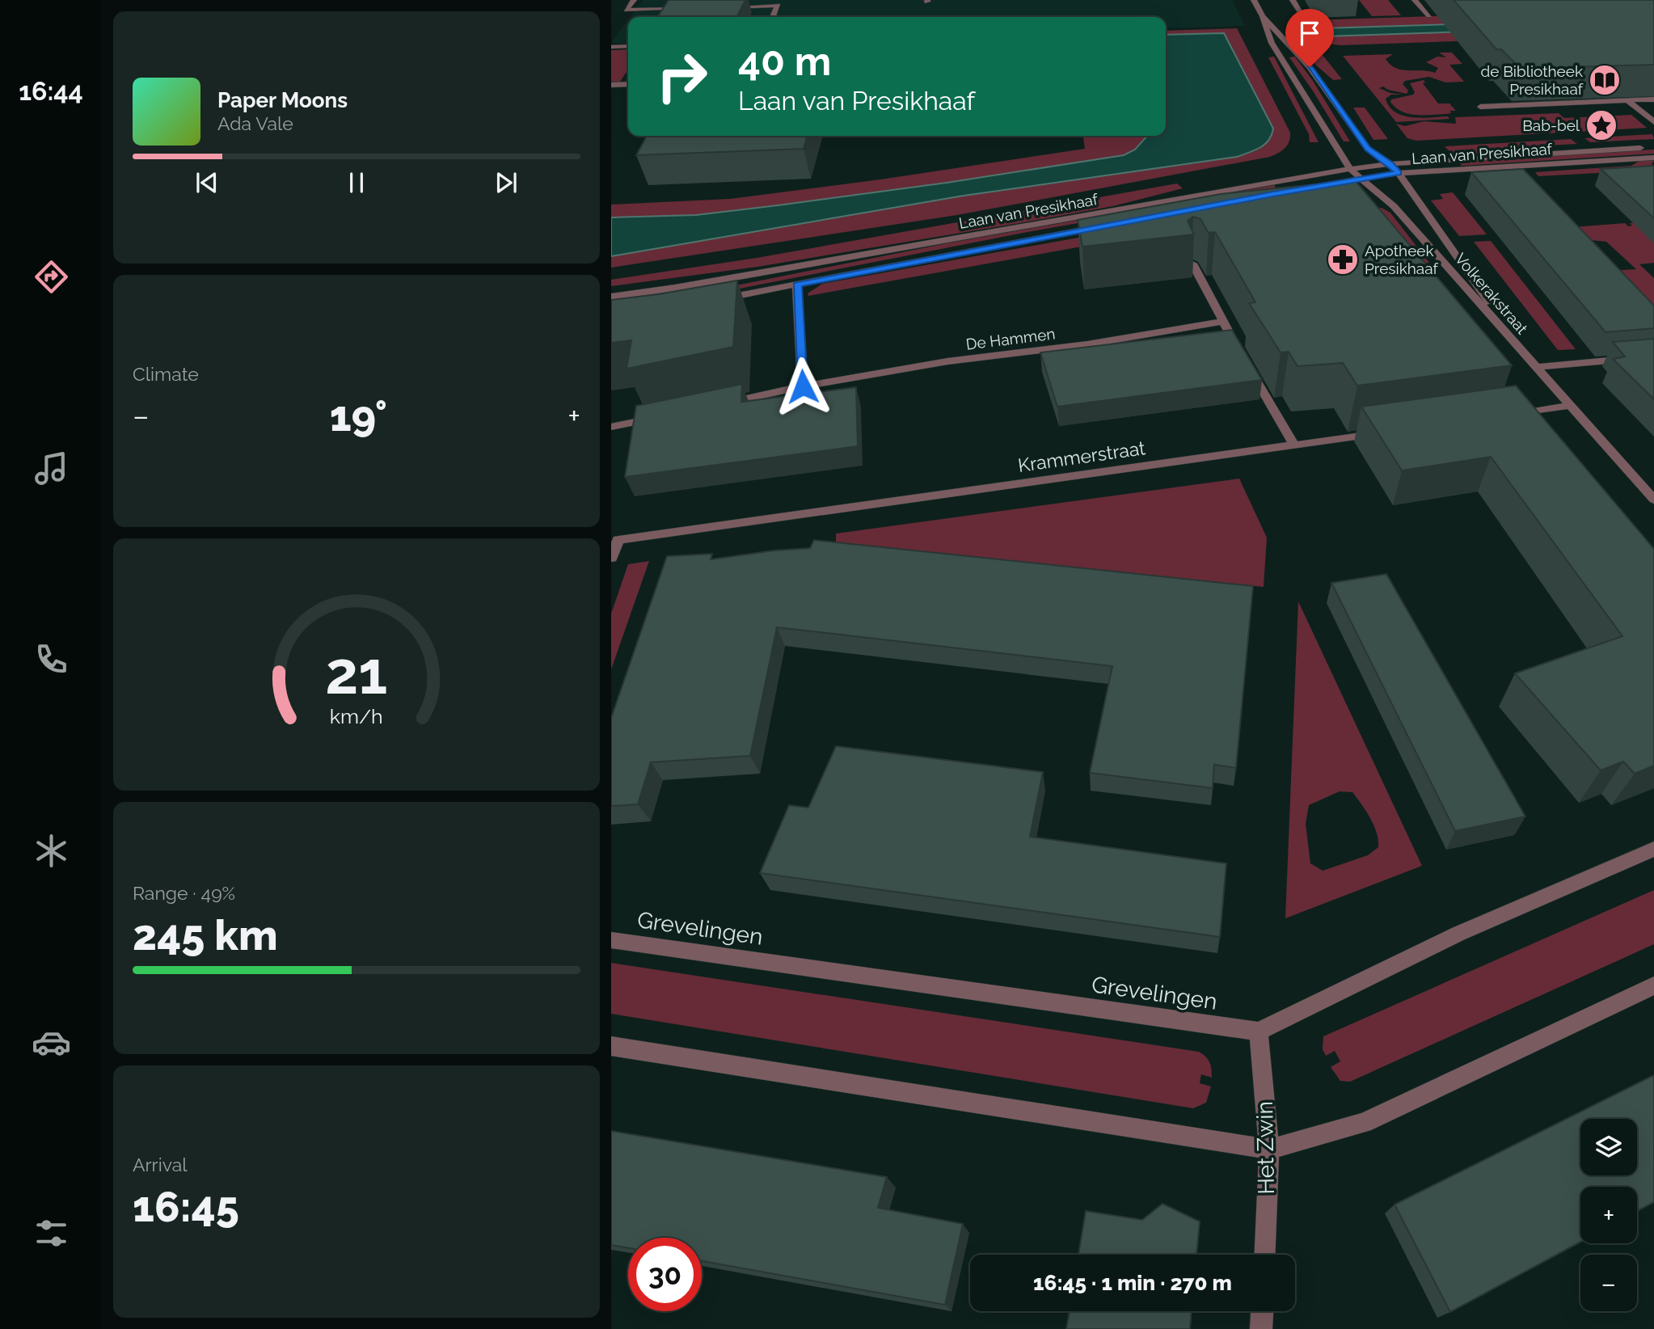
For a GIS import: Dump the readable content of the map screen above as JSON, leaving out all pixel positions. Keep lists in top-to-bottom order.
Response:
{
  "streets": {
    "street": [
      "Laan van Presikhaaf",
      "Volkerakstraat",
      "De Hammen",
      "Krammerstraat",
      "Grevelingen",
      "Het Zwin"
    ]
  },
  "crossings": [
    ["Laan van Presikhaaf", "Volkerakstraat"],
    ["Grevelingen", "Het Zwin"]
  ],
  "places": {
    "library": ["de Bibliotheek Presikhaaf"],
    "place": ["Bab-bel"],
    "pharmacy": ["Apotheek Presikhaaf"]
  },
  "page": {
    "tabs": "16:44",
    "turn": ["40 m", "Laan van Presikhaaf"],
    "song": ["Paper Moons", "Ada Vale"],
    "tile": [
      "Climate",
      ["Range · 49%", "245 km"],
      ["Arrival", "16:45"]
    ],
    "heat": ["−", "19°", "+"],
    "map_buttons": ["+", "−"],
    "limit": "30",
    "trip": "16:45 · 1 min · 270 m",
    "gauge": ["21", "km/h"]
  }
}
